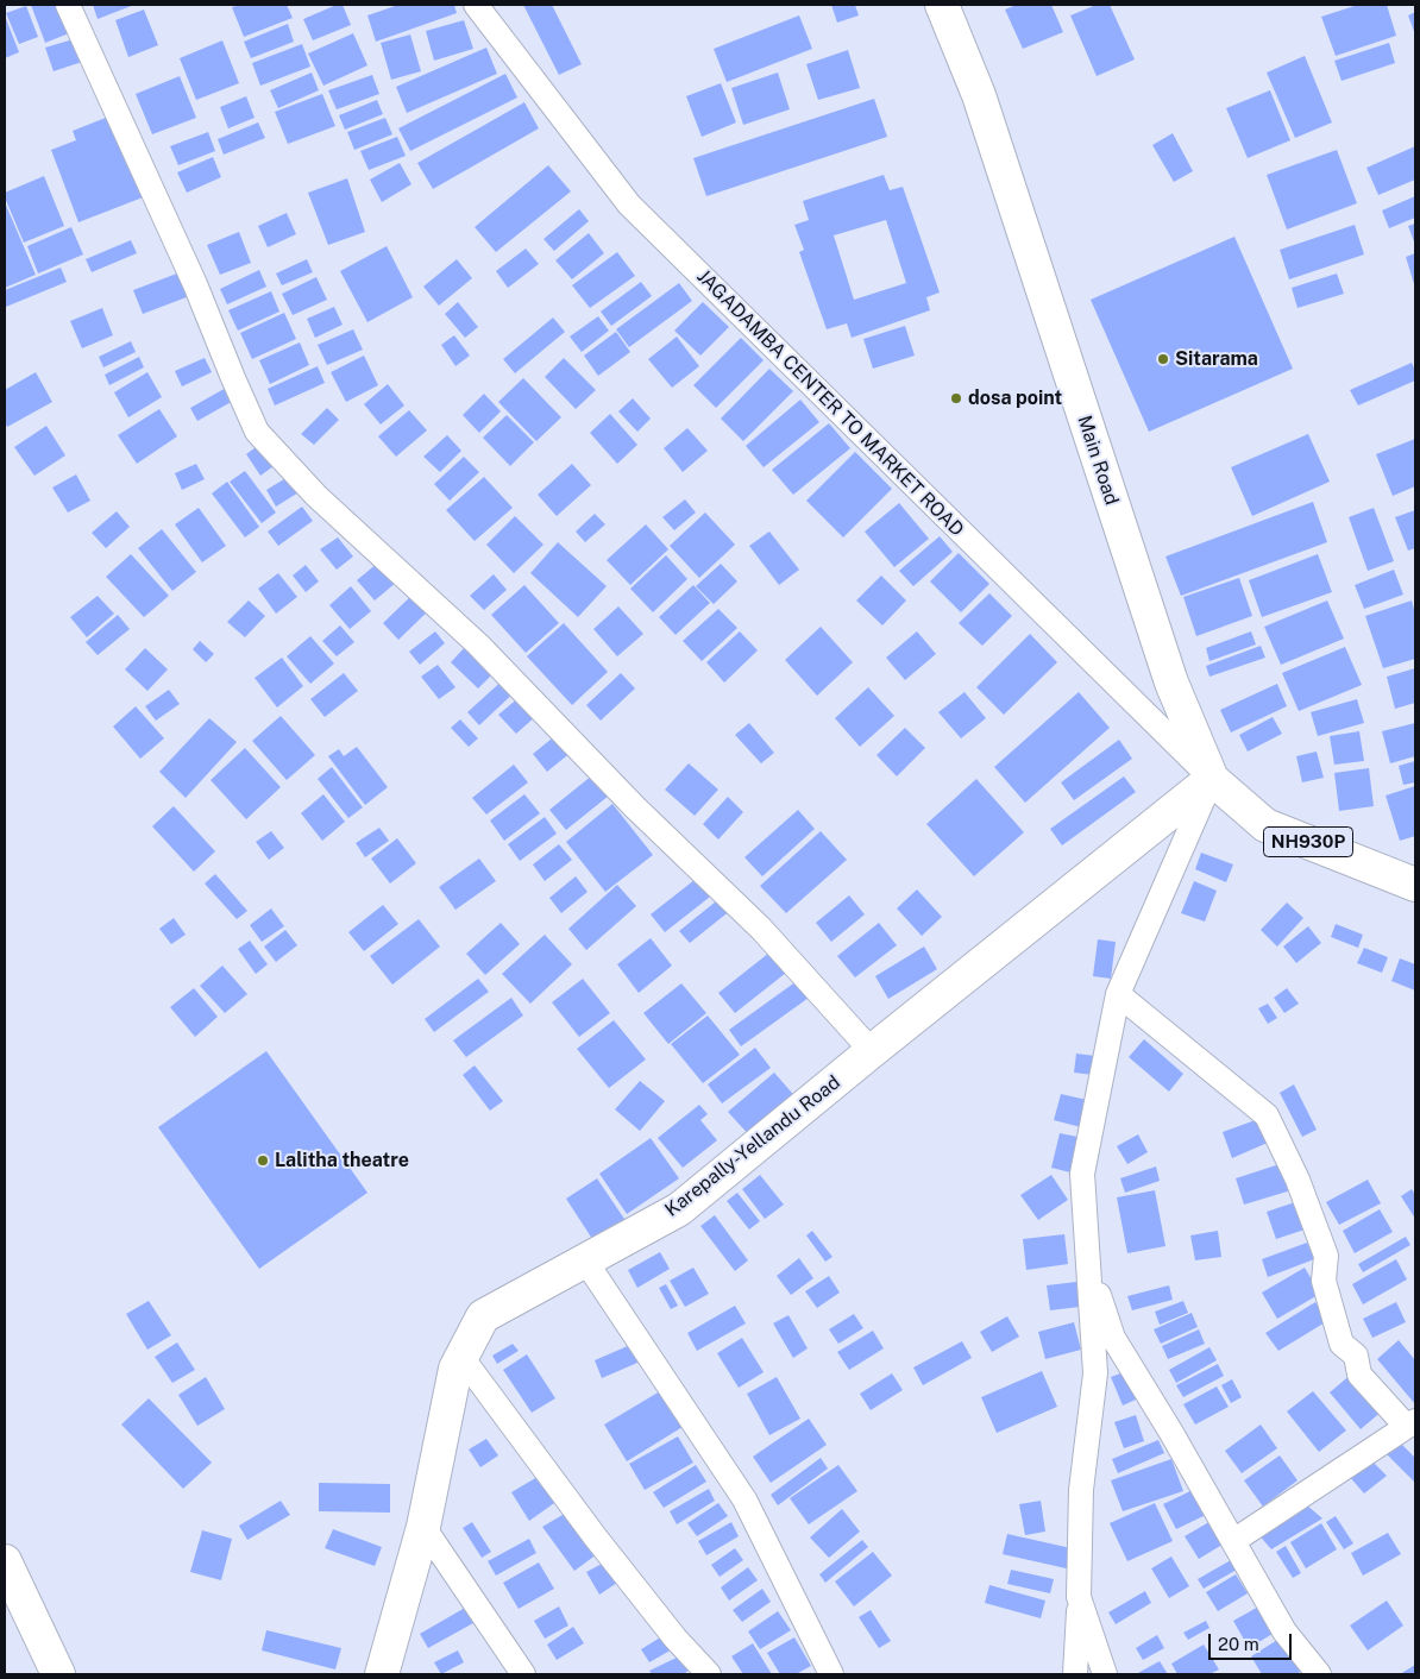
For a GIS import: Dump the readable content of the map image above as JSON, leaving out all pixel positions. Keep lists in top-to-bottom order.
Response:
{
  "streets": {
    "main road": ["Main Road", "NH930P", "Karepally-Yellandu Road"],
    "street": ["JAGADAMBA CENTER TO MARKET ROAD"]
  },
  "crossings": [
    ["JAGADAMBA CENTER TO MARKET ROAD", "Main Road"],
    ["JAGADAMBA CENTER TO MARKET ROAD", "NH930P"],
    ["JAGADAMBA CENTER TO MARKET ROAD", "Karepally-Yellandu Road"],
    ["Main Road", "NH930P"],
    ["Main Road", "Karepally-Yellandu Road"],
    ["NH930P", "Karepally-Yellandu Road"]
  ],
  "places": ["Sitarama", "dosa point", "Lalitha theatre"],
  "scale_bar": "20 m"
}
